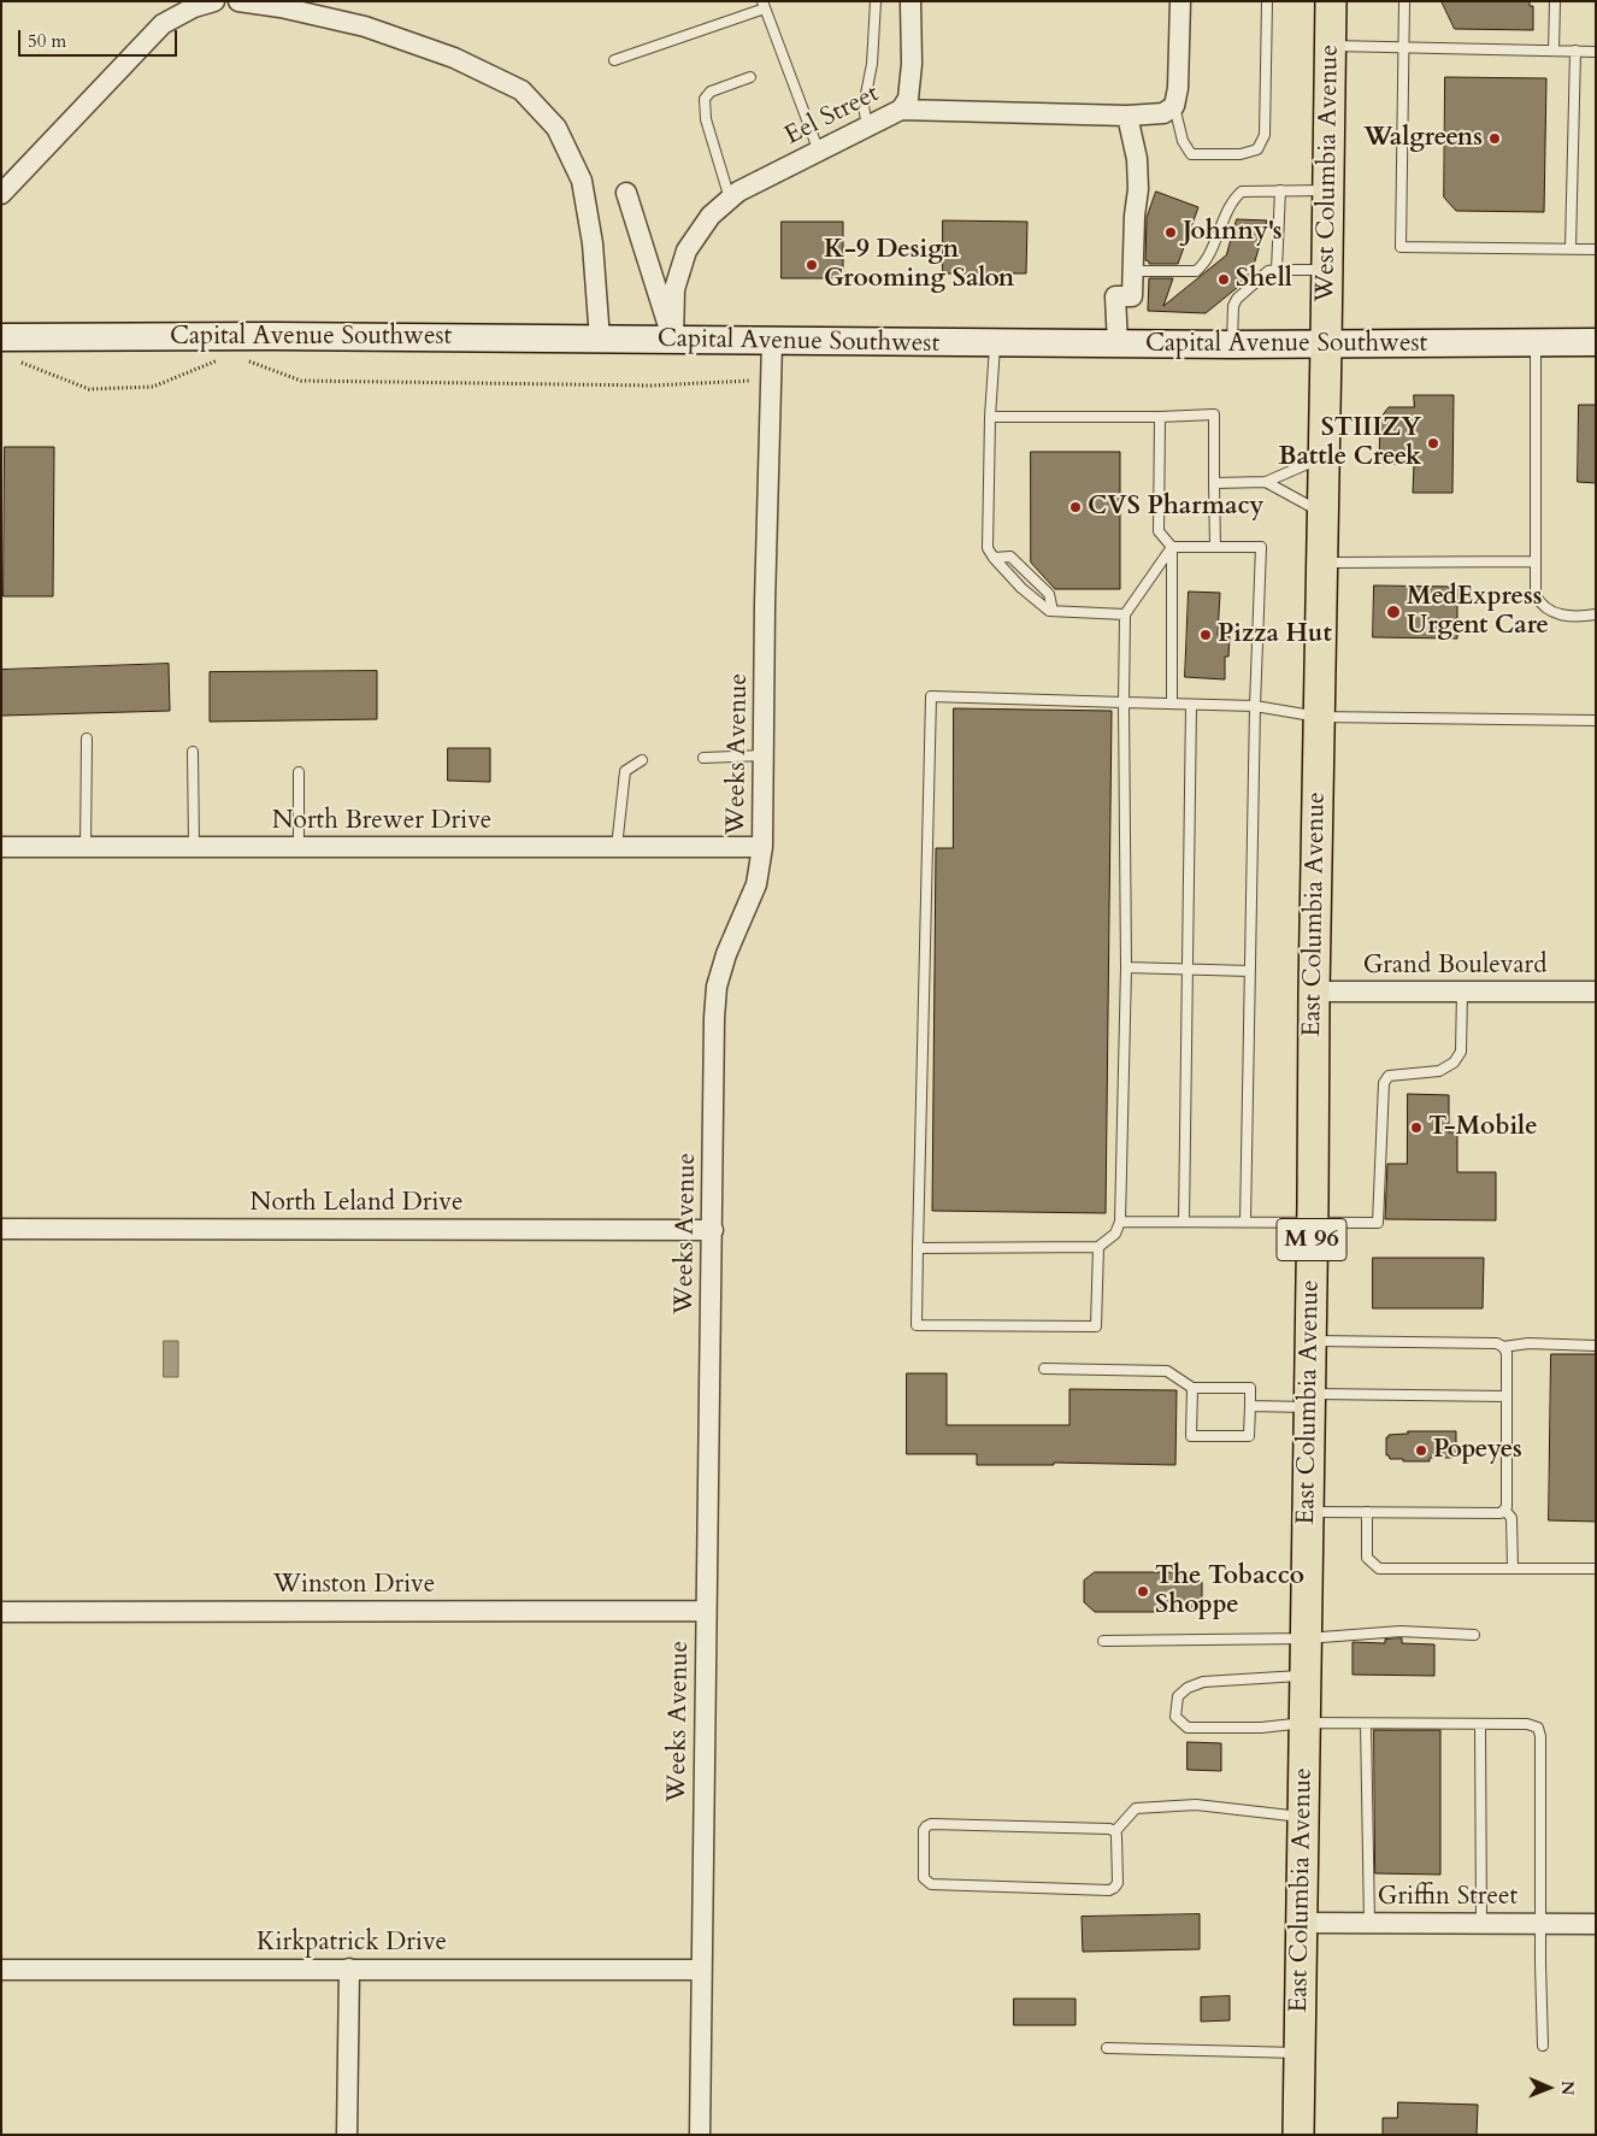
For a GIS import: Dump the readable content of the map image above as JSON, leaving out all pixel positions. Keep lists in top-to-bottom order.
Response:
{
  "streets": {
    "main road": [
      "West Columbia Avenue",
      "Capital Avenue Southwest",
      "East Columbia Avenue",
      "M 96"
    ],
    "street": [
      "Eel Street",
      "Weeks Avenue",
      "North Brewer Drive",
      "Grand Boulevard",
      "North Leland Drive",
      "Winston Drive",
      "Griffin Street",
      "Kirkpatrick Drive"
    ]
  },
  "crossings": [
    ["Eel Street", "Capital Avenue Southwest"],
    ["West Columbia Avenue", "Capital Avenue Southwest"],
    ["West Columbia Avenue", "East Columbia Avenue"],
    ["Capital Avenue Southwest", "Weeks Avenue"],
    ["Capital Avenue Southwest", "East Columbia Avenue"],
    ["Weeks Avenue", "North Brewer Drive"],
    ["Weeks Avenue", "North Leland Drive"],
    ["Weeks Avenue", "Winston Drive"],
    ["Weeks Avenue", "Kirkpatrick Drive"],
    ["East Columbia Avenue", "Grand Boulevard"],
    ["East Columbia Avenue", "Griffin Street"]
  ],
  "places": [
    "Walgreens",
    "Johnny's",
    "K-9 Design Grooming Salon",
    "Shell",
    "STIIIZY Battle Creek",
    "CVS Pharmacy",
    "MedExpress Urgent Care",
    "Pizza Hut",
    "T-Mobile",
    "Popeyes",
    "The Tobacco Shoppe"
  ],
  "scale_bar": "50 m",
  "north": "right"
}
